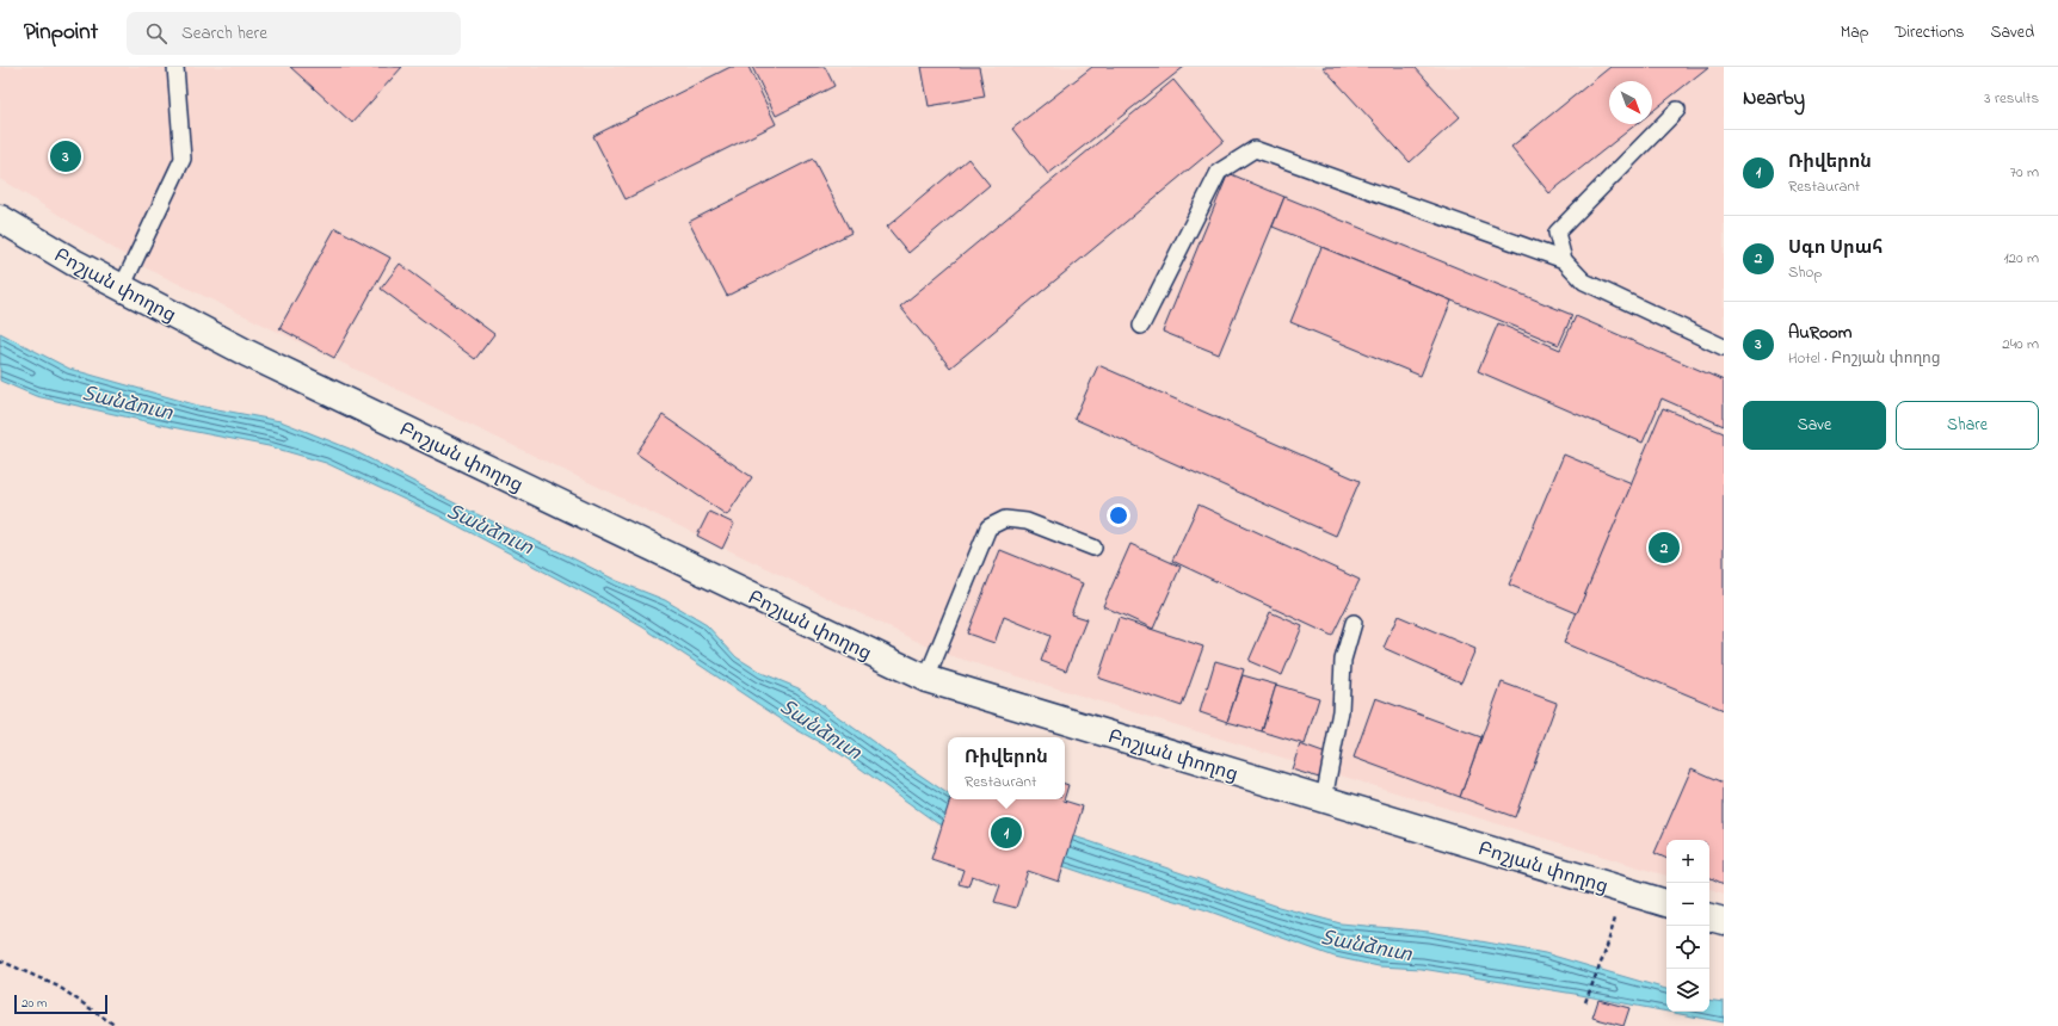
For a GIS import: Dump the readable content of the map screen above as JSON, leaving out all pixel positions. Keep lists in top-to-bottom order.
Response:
{
  "streets": {
    "street": ["Բոշյան փողոց"]
  },
  "water": ["Տանձուտ"],
  "scale_bar": "20 m",
  "north": "bottom right",
  "page": {
    "header": "Pinpoint",
    "search": "Search here",
    "nav": ["Map", "Directions", "Saved"],
    "heading": ["Nearby", "3 results"],
    "list": [
      {
        "mark": "1",
        "name": "Ռիվերոն",
        "note": "Restaurant",
        "value": "70 m"
      },
      {
        "mark": "2",
        "name": "Սգո Սրահ",
        "note": "Shop",
        "value": "120 m"
      },
      {
        "mark": "3",
        "name": "AuRoom",
        "note": "Hotel · Բոշյան փողոց",
        "value": "240 m"
      }
    ],
    "pins": ["3", "2", "1"],
    "buttons": ["Save", "Share"],
    "popup": ["Ռիվերոն", "Restaurant"],
    "map_buttons": ["+", "−"],
    "scale": "20 m"
  }
}
